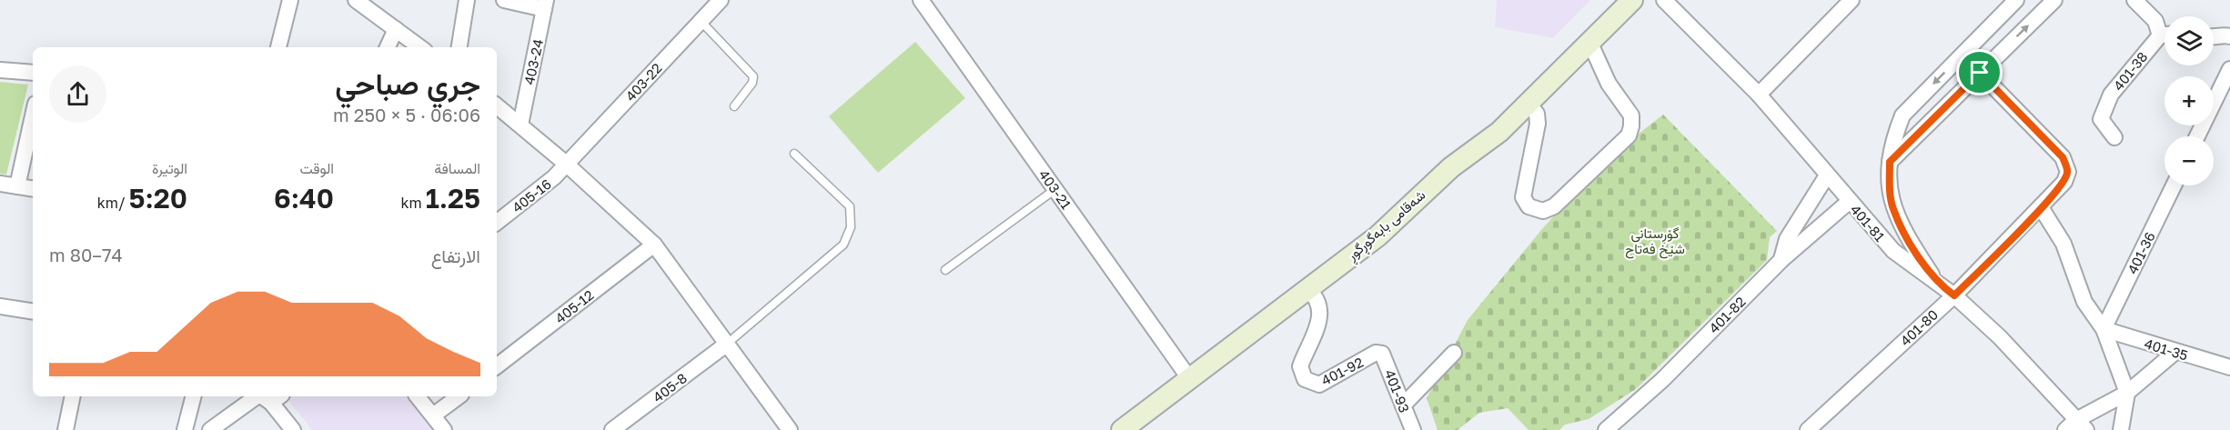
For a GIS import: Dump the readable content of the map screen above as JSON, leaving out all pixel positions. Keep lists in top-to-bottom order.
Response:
{
  "streets": {
    "street": [
      "403-24",
      "401-38",
      "403-22",
      "403-21",
      "405-16",
      "401-81",
      "شەقامی بابەگوڕگوڕ",
      "401-36",
      "405-12",
      "401-82",
      "401-80",
      "401-35",
      "401-92",
      "405-8",
      "401-93"
    ]
  },
  "crossings": [
    ["403-22", "405-16"],
    ["403-21", "شەقامی بابەگوڕگوڕ"],
    ["401-81", "401-82"],
    ["401-81", "401-80"],
    ["شەقامی بابەگوڕگوڕ", "401-92"],
    ["401-36", "401-35"],
    ["401-92", "401-93"]
  ],
  "parks": ["گۆڕستانی شێخ فەتاح"],
  "page": {
    "map_buttons": ["+", "−"],
    "heading": ["جري صباحي", "06:06 · 5 × 250 m"],
    "stats": [
      ["المسافة", "1.25 km"],
      ["الوقت", "6:40"],
      ["الوتيرة", "5:20 /km"]
    ],
    "chart": ["الارتفاع", "74–80 m"]
  }
}
